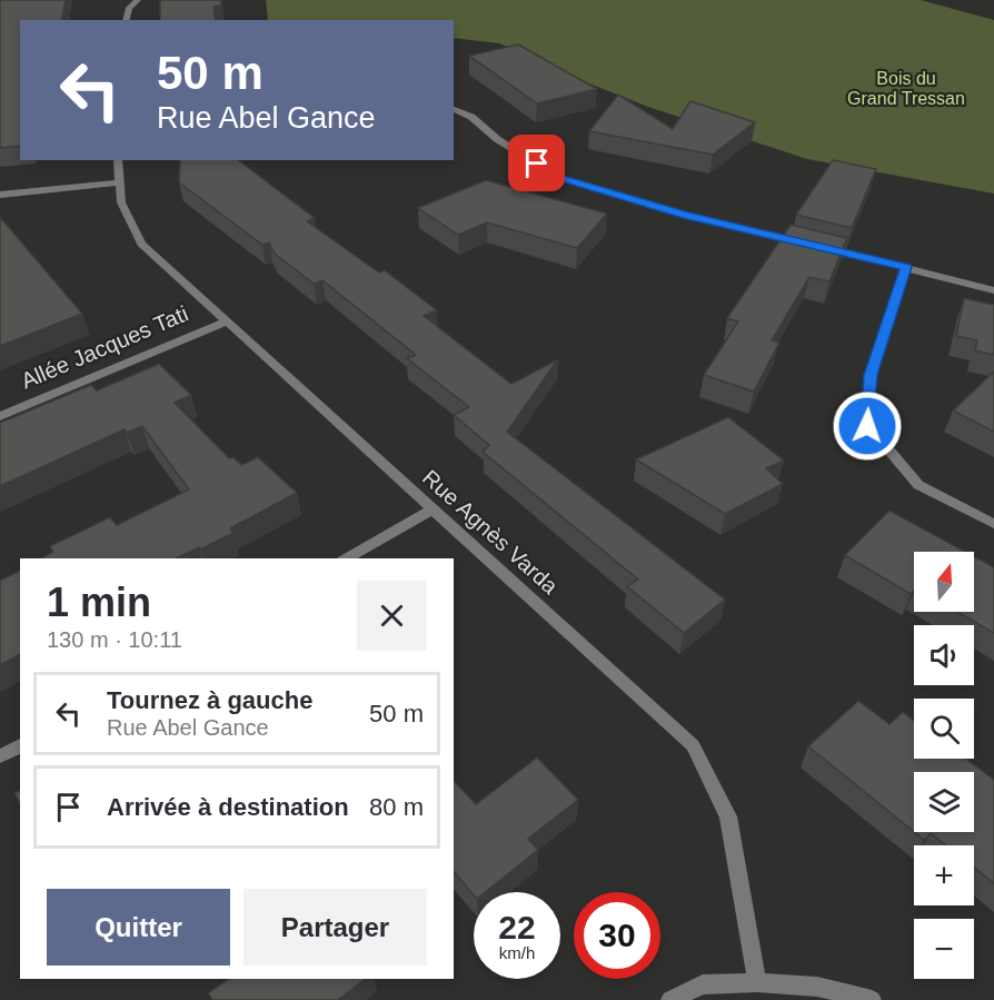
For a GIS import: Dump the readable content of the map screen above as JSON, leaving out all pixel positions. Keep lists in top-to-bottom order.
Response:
{
  "streets": {
    "street": ["Allée Jacques Tati", "Rue Agnès Varda"]
  },
  "crossings": [
    ["Allée Jacques Tati", "Rue Agnès Varda"]
  ],
  "parks": ["Bois du Grand Tressan"],
  "north": "top",
  "page": {
    "turn": ["50 m", "Rue Abel Gance"],
    "map_buttons": ["+", "−"],
    "heading": ["1 min", "130 m · 10:11"],
    "list": [
      {
        "name": "Tournez à gauche",
        "note": "Rue Abel Gance",
        "value": "50 m"
      },
      {
        "name": "Arrivée à destination",
        "value": "80 m"
      }
    ],
    "buttons": ["Quitter", "Partager"],
    "speed": "22 km/h",
    "limit": "30"
  }
}
